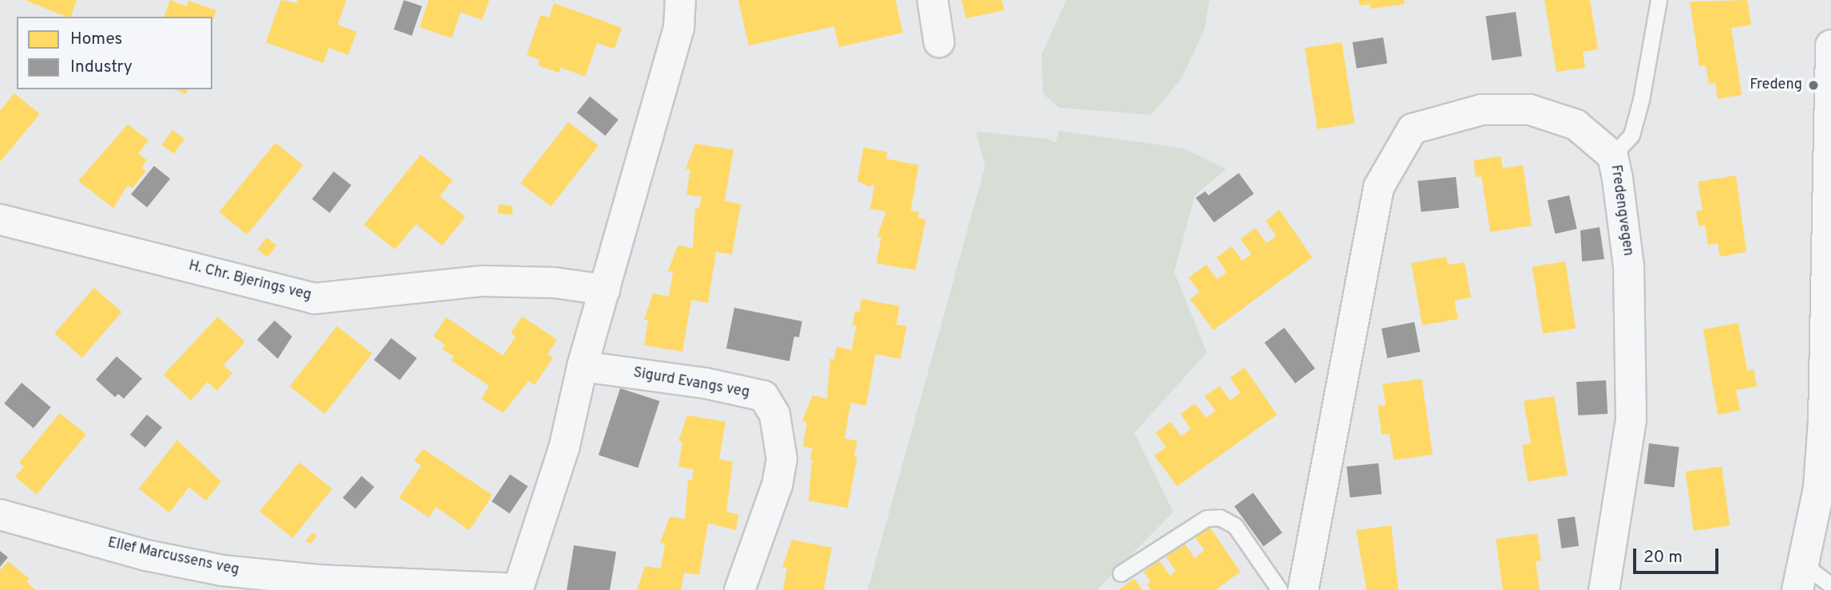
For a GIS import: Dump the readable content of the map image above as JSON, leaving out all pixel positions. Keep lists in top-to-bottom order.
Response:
{
  "streets": {
    "street": [
      "Fredengvegen",
      "H. Chr. Bjerings veg",
      "Sigurd Evangs veg",
      "Ellef Marcussens veg"
    ]
  },
  "places": ["Fredeng"],
  "legend": ["Homes", "Industry"],
  "scale_bar": "20 m"
}
